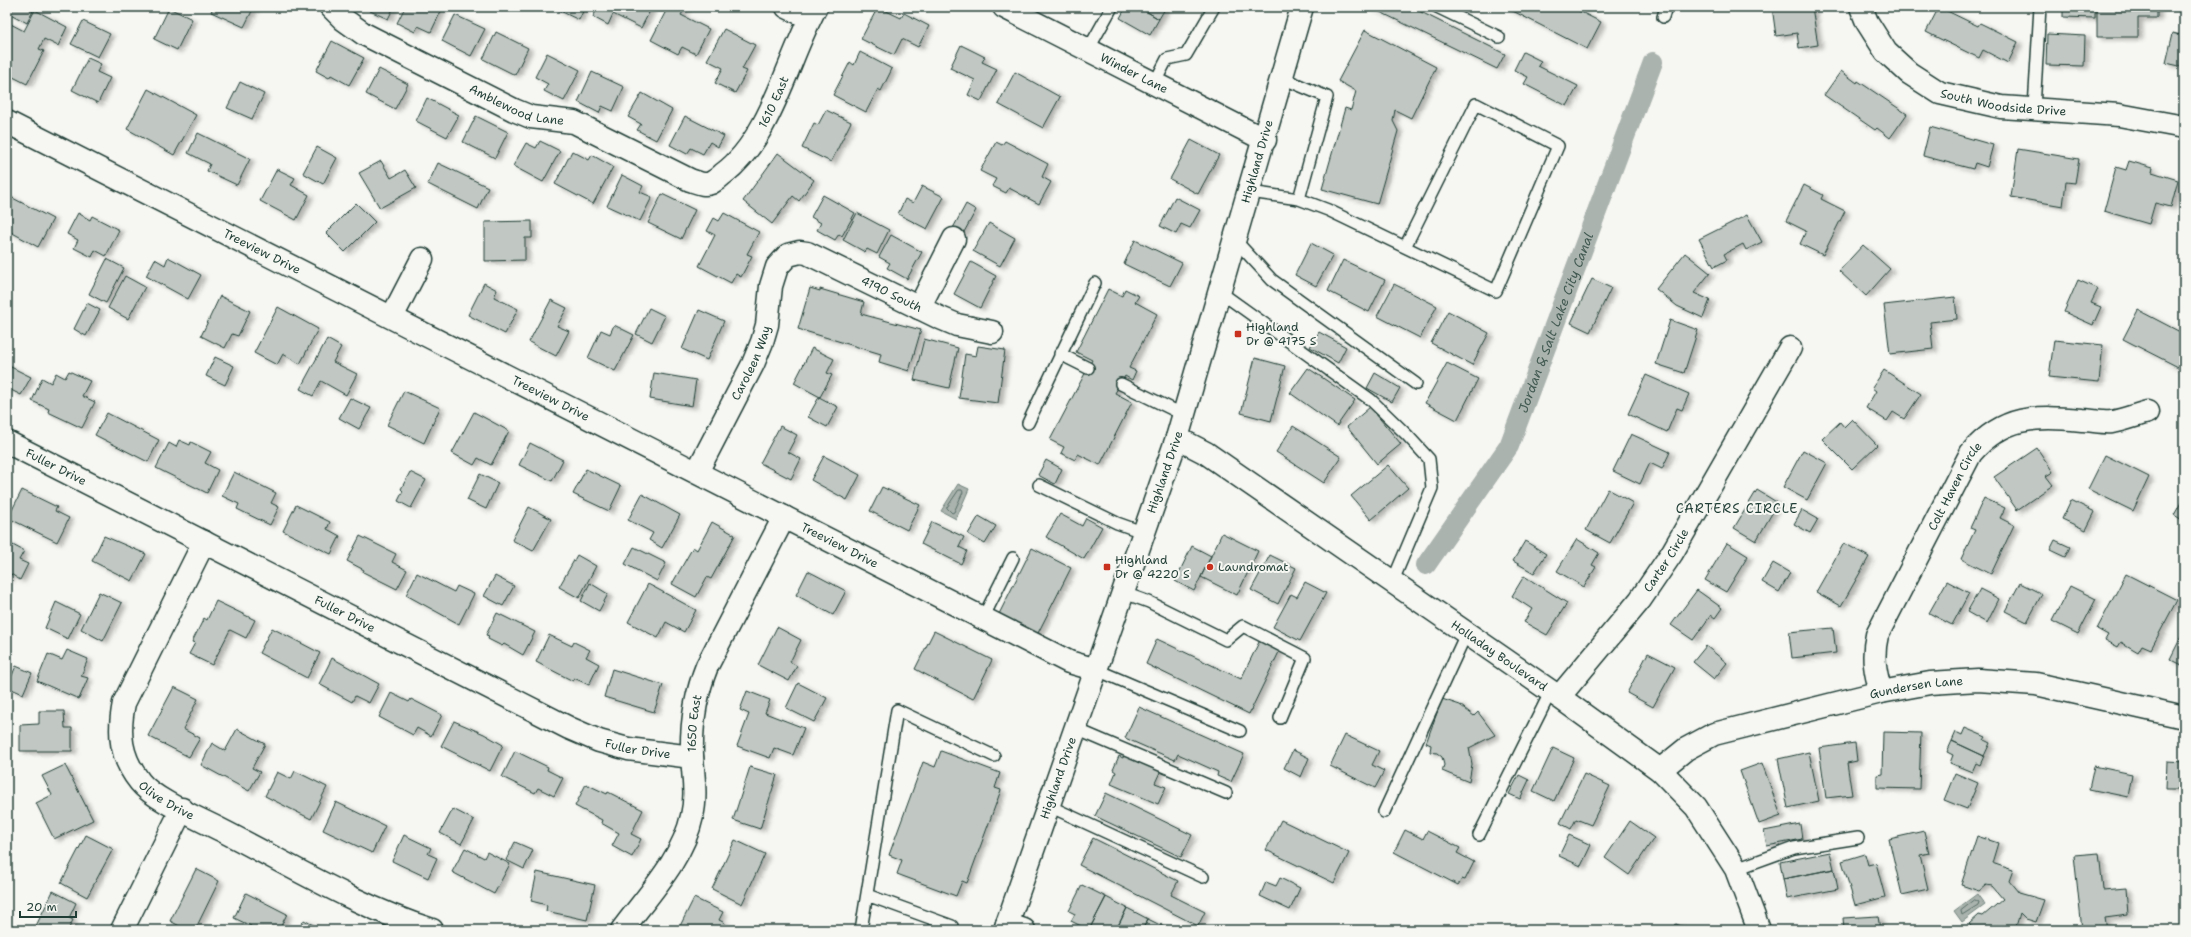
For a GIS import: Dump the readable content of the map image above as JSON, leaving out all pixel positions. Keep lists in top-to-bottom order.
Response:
{
  "streets": {
    "street": [
      "Winder Lane",
      "South Woodside Drive",
      "1610 East",
      "Amblewood Lane",
      "Highland Drive",
      "Treeview Drive",
      "4190 South",
      "Caroleen Way",
      "Fuller Drive",
      "Colt Haven Circle",
      "Carter Circle",
      "Holladay Boulevard",
      "Gundersen Lane",
      "1650 East",
      "Olive Drive"
    ]
  },
  "crossings": [
    ["Winder Lane", "Highland Drive"],
    ["1610 East", "Amblewood Lane"],
    ["Highland Drive", "Treeview Drive"],
    ["Highland Drive", "Holladay Boulevard"],
    ["Treeview Drive", "Caroleen Way"],
    ["Treeview Drive", "1650 East"],
    ["4190 South", "Caroleen Way"],
    ["Fuller Drive", "1650 East"],
    ["Fuller Drive", "Olive Drive"],
    ["Colt Haven Circle", "Gundersen Lane"],
    ["Carter Circle", "Holladay Boulevard"],
    ["Holladay Boulevard", "Gundersen Lane"]
  ],
  "districts": ["CARTERS CIRCLE"],
  "water": ["Jordan & Salt Lake City Canal"],
  "places": {
    "transit": ["Highland Dr @ 4175 S", "Highland Dr @ 4220 S"],
    "other": ["Laundromat"]
  },
  "scale_bar": "20 m"
}
